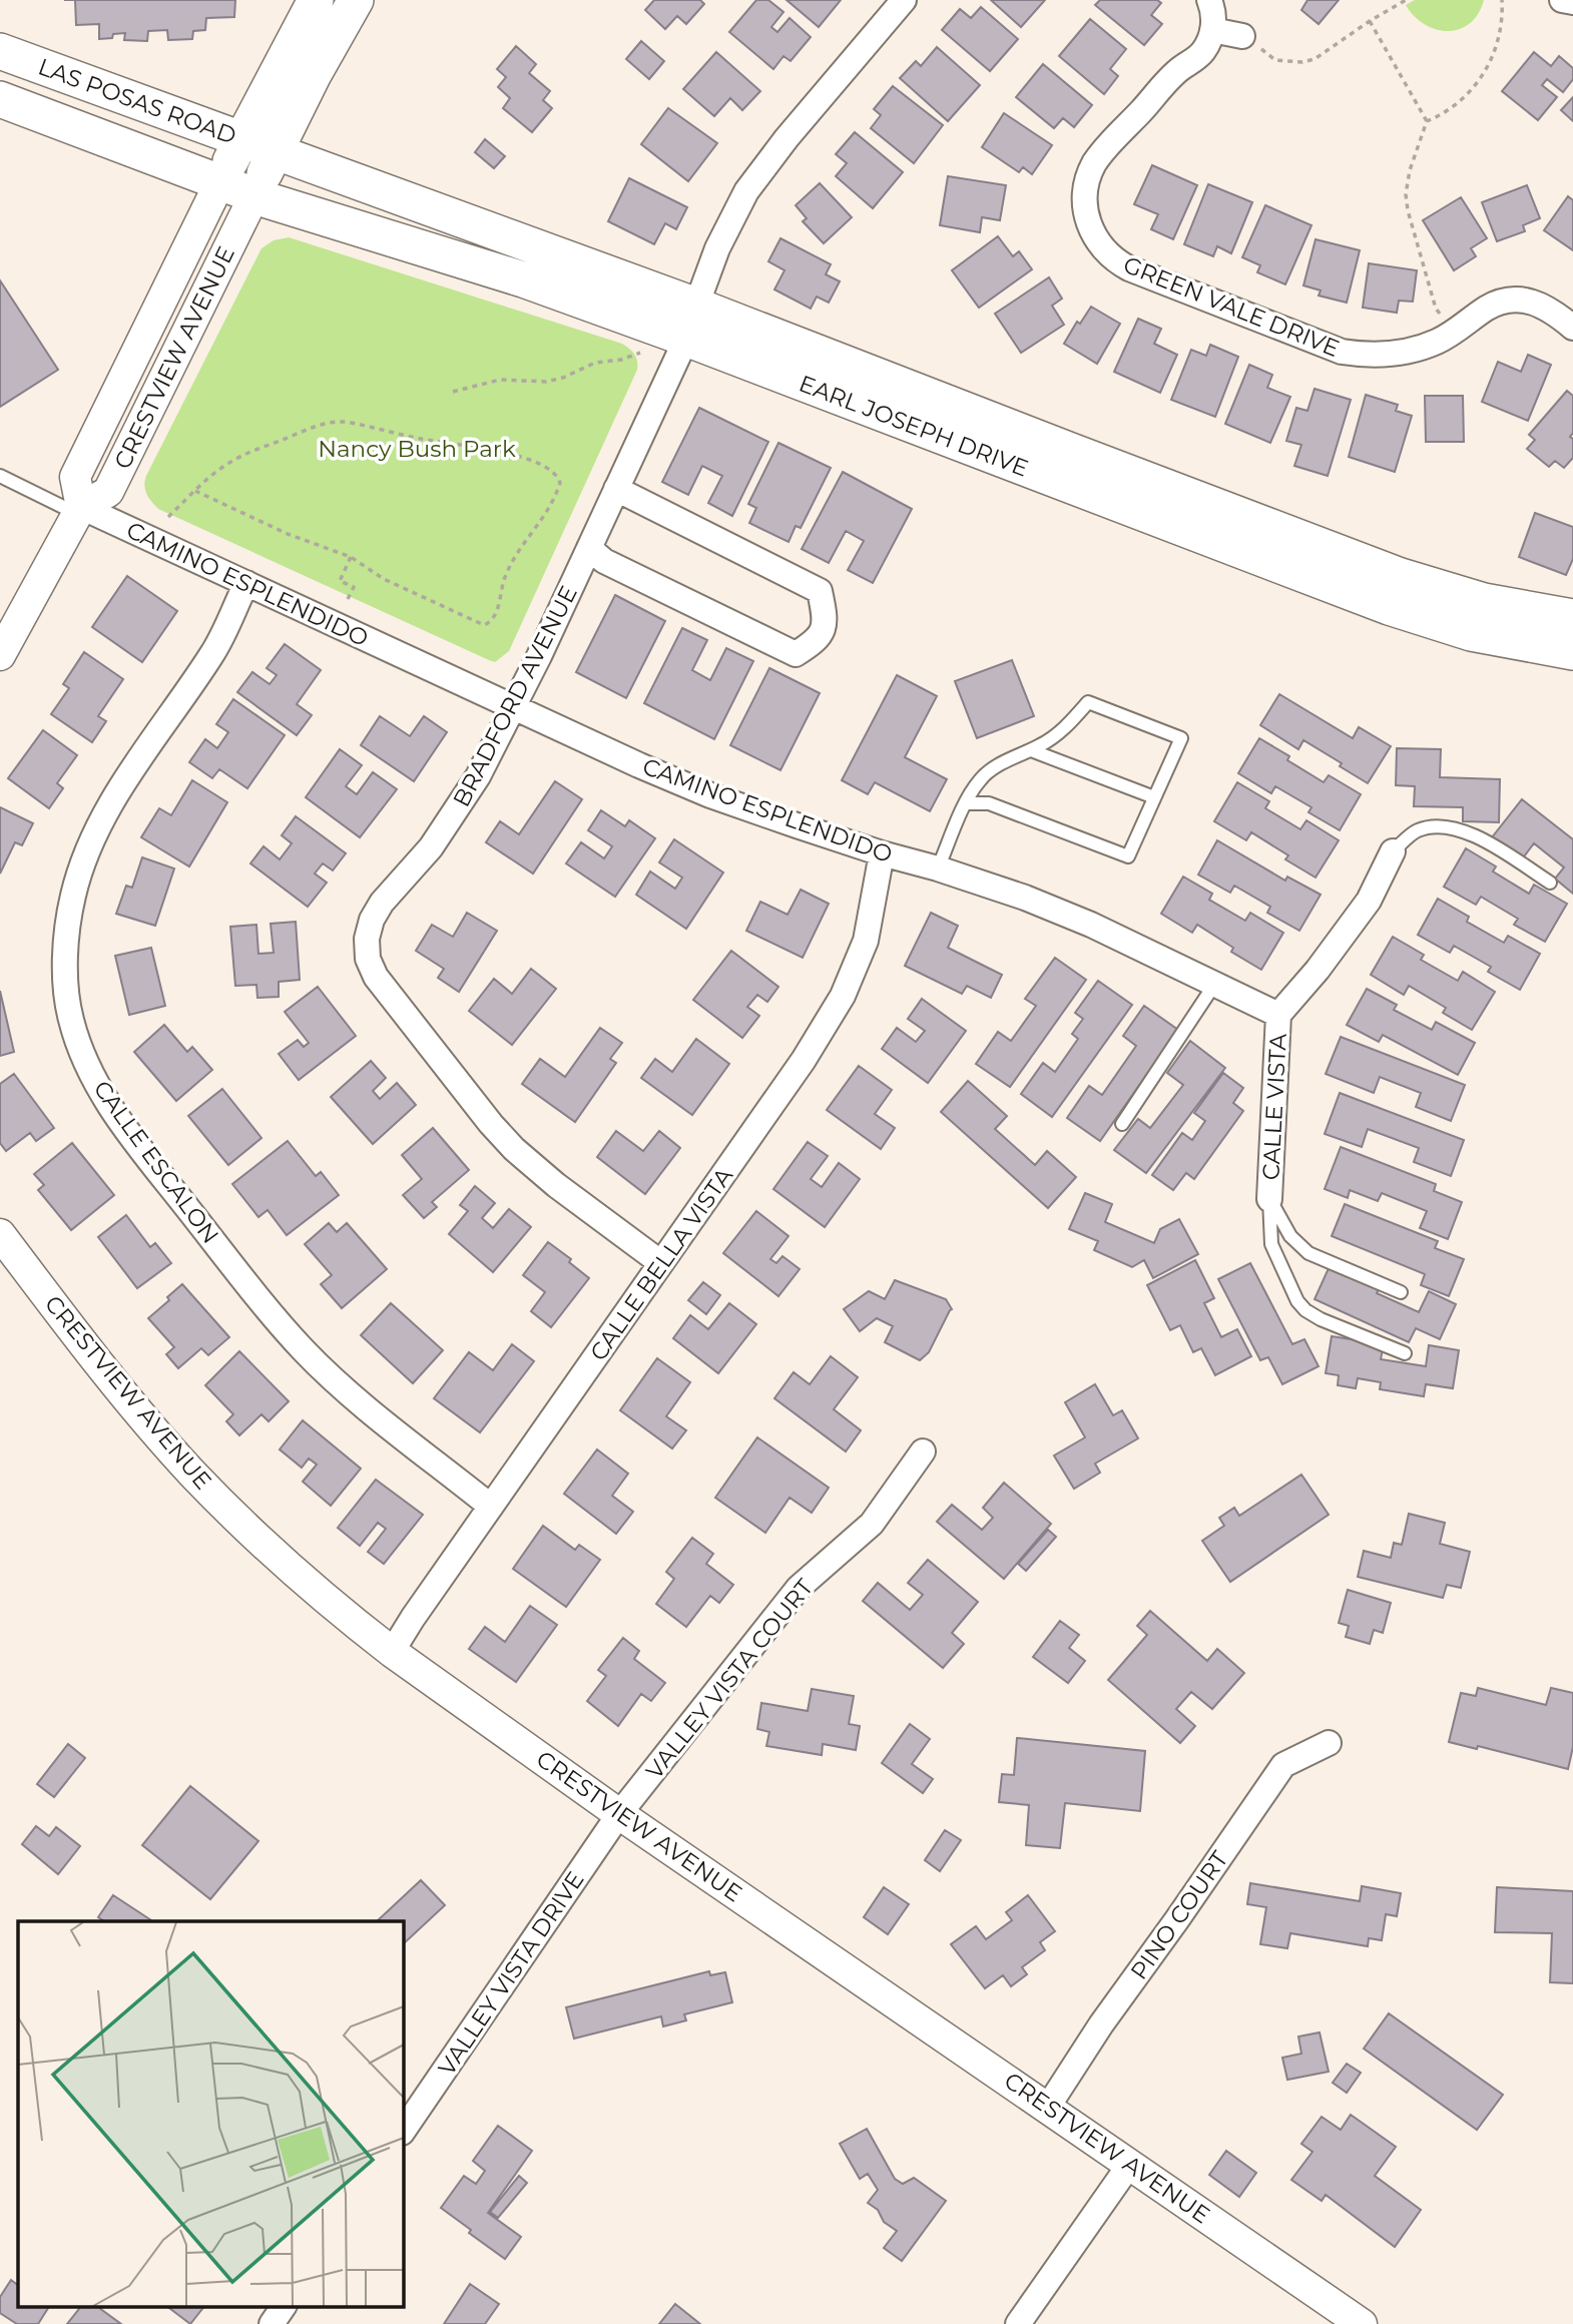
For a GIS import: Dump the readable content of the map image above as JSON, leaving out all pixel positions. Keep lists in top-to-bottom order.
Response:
{
  "streets": {
    "main road": ["LAS POSAS ROAD", "EARL JOSEPH DRIVE"],
    "street": [
      "GREEN VALE DRIVE",
      "CRESTVIEW AVENUE",
      "CAMINO ESPLENDIDO",
      "BRADFORD AVENUE",
      "CALLE VISTA",
      "CALLE ESCALON",
      "CALLE BELLA VISTA",
      "VALLEY VISTA COURT",
      "PINO COURT",
      "VALLEY VISTA DRIVE"
    ]
  },
  "crossings": [
    ["LAS POSAS ROAD", "CRESTVIEW AVENUE"],
    ["LAS POSAS ROAD", "EARL JOSEPH DRIVE"],
    ["CRESTVIEW AVENUE", "EARL JOSEPH DRIVE"],
    ["CRESTVIEW AVENUE", "CAMINO ESPLENDIDO"],
    ["CRESTVIEW AVENUE", "CALLE BELLA VISTA"],
    ["CRESTVIEW AVENUE", "VALLEY VISTA COURT"],
    ["CRESTVIEW AVENUE", "PINO COURT"],
    ["CRESTVIEW AVENUE", "VALLEY VISTA DRIVE"],
    ["EARL JOSEPH DRIVE", "BRADFORD AVENUE"],
    ["CAMINO ESPLENDIDO", "BRADFORD AVENUE"],
    ["CAMINO ESPLENDIDO", "CALLE VISTA"],
    ["CAMINO ESPLENDIDO", "CALLE ESCALON"],
    ["CAMINO ESPLENDIDO", "CALLE BELLA VISTA"],
    ["BRADFORD AVENUE", "CALLE BELLA VISTA"],
    ["CALLE ESCALON", "CALLE BELLA VISTA"],
    ["VALLEY VISTA COURT", "VALLEY VISTA DRIVE"]
  ],
  "parks": ["Nancy Bush Park"]
}
